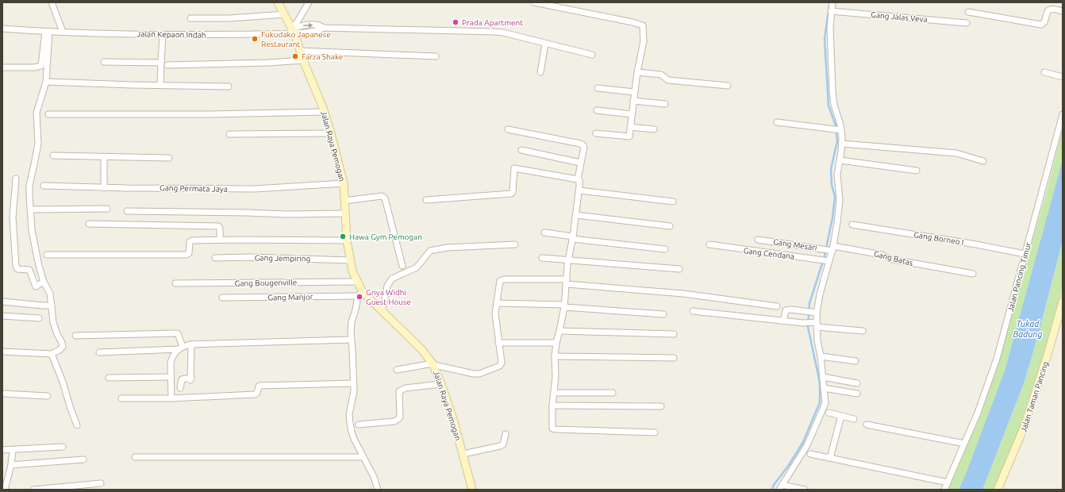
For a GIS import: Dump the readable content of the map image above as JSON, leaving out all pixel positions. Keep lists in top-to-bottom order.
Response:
{
  "streets": {
    "street": [
      "Gang Jalas Veva",
      "Jalan Kepaon Indah",
      "Jalan Raya Pemogan",
      "Gang Permata Jaya",
      "Gang Borneo I",
      "Gang Mesari",
      "Gang Cendana",
      "Gang Jempiring",
      "Gang Batas",
      "Jalan Pancing Timur",
      "Gang Bougenville",
      "Gang Manjor",
      "Jalan Taman Pancing"
    ]
  },
  "crossings": [
    ["Jalan Kepaon Indah", "Jalan Raya Pemogan"],
    ["Jalan Raya Pemogan", "Gang Permata Jaya"],
    ["Jalan Raya Pemogan", "Gang Jempiring"],
    ["Jalan Raya Pemogan", "Gang Bougenville"],
    ["Jalan Raya Pemogan", "Gang Manjor"],
    ["Gang Borneo I", "Jalan Pancing Timur"],
    ["Gang Mesari", "Gang Batas"]
  ],
  "water": ["Tukad Badung"],
  "places": [
    "Prada Apartment",
    "Fukudako Japanese Restaurant",
    "Farza Shake",
    "Hawa Gym Pemogan",
    "Griya Widhi Guest House"
  ]
}
